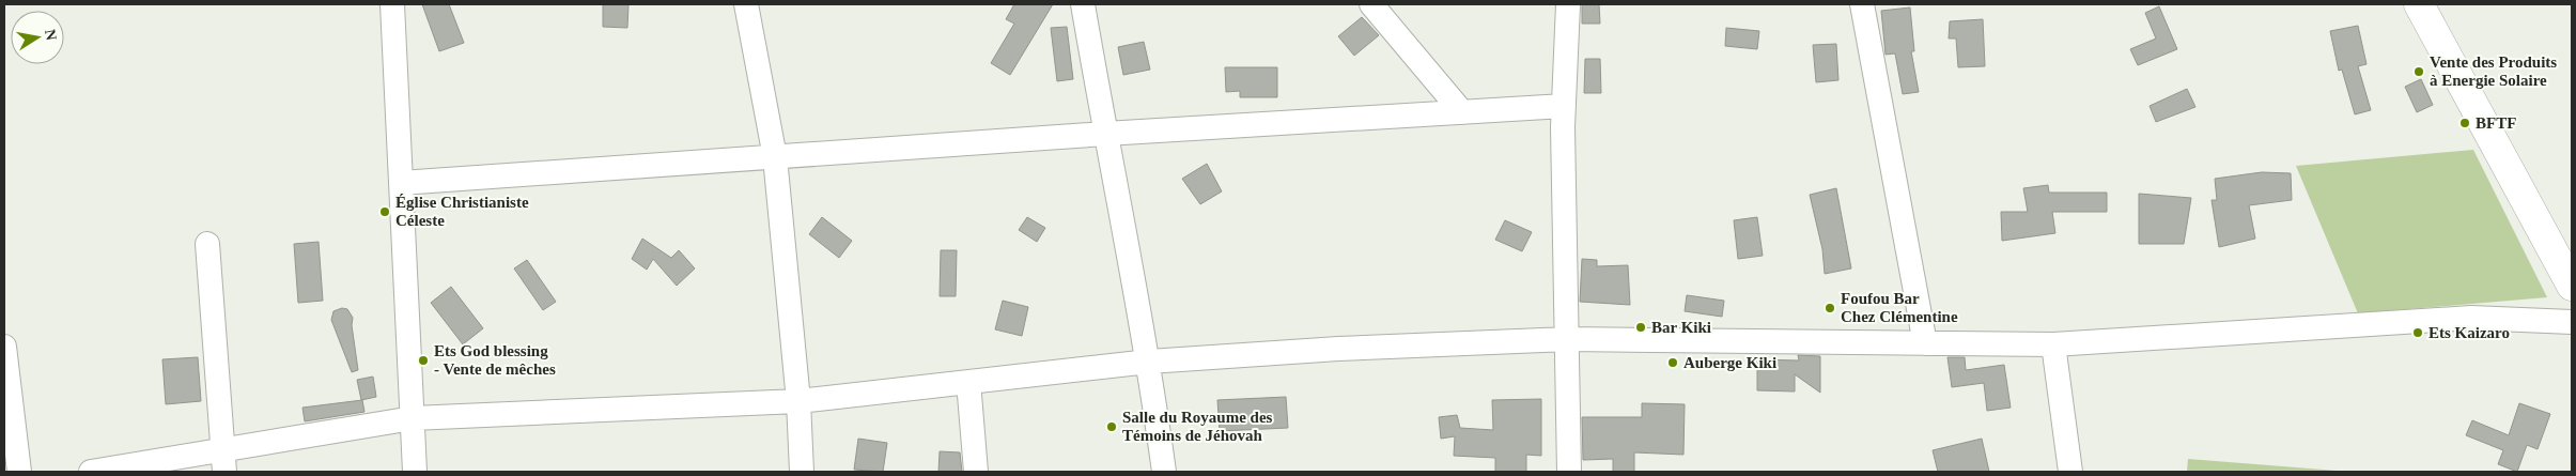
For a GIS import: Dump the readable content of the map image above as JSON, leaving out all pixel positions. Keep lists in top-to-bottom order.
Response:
{
  "places": [
    "Vente des Produits à Energie Solaire",
    "BFTF",
    "Église Christianiste Céleste",
    "Foufou Bar Chez Clémentine",
    "Bar Kiki",
    "Ets Kaizaro",
    "Ets God blessing - Vente de mêches",
    "Auberge Kiki",
    "Salle du Royaume des Témoins de Jéhovah"
  ],
  "north": "right"
}
